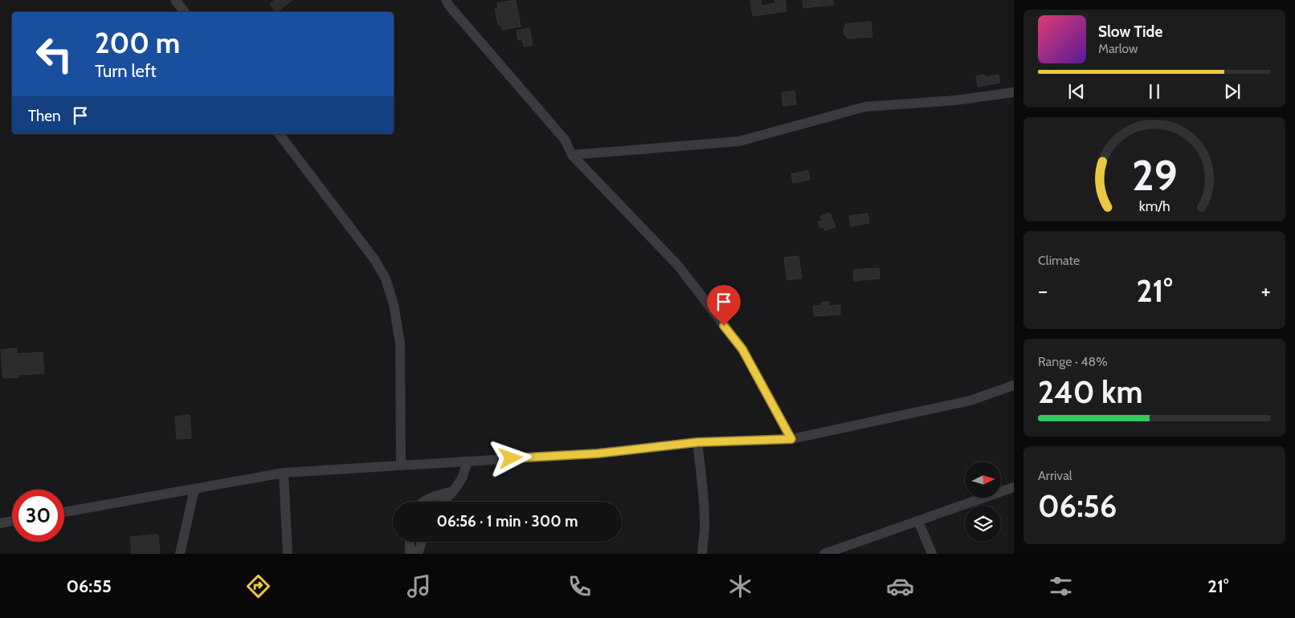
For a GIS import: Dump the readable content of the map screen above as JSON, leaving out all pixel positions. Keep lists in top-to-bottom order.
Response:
{
  "north": "right",
  "page": {
    "turn": ["200 m", "Turn left"],
    "song": ["Slow Tide", "Marlow"],
    "then": "Then",
    "tile": [
      "Climate",
      ["Range · 48%", "240 km"],
      ["Arrival", "06:56"]
    ],
    "heat": ["−", "21°", "+"],
    "limit": "30",
    "trip": "06:56 · 1 min · 300 m",
    "tabs": ["06:55", "21°"],
    "gauge": ["29", "km/h"]
  }
}
